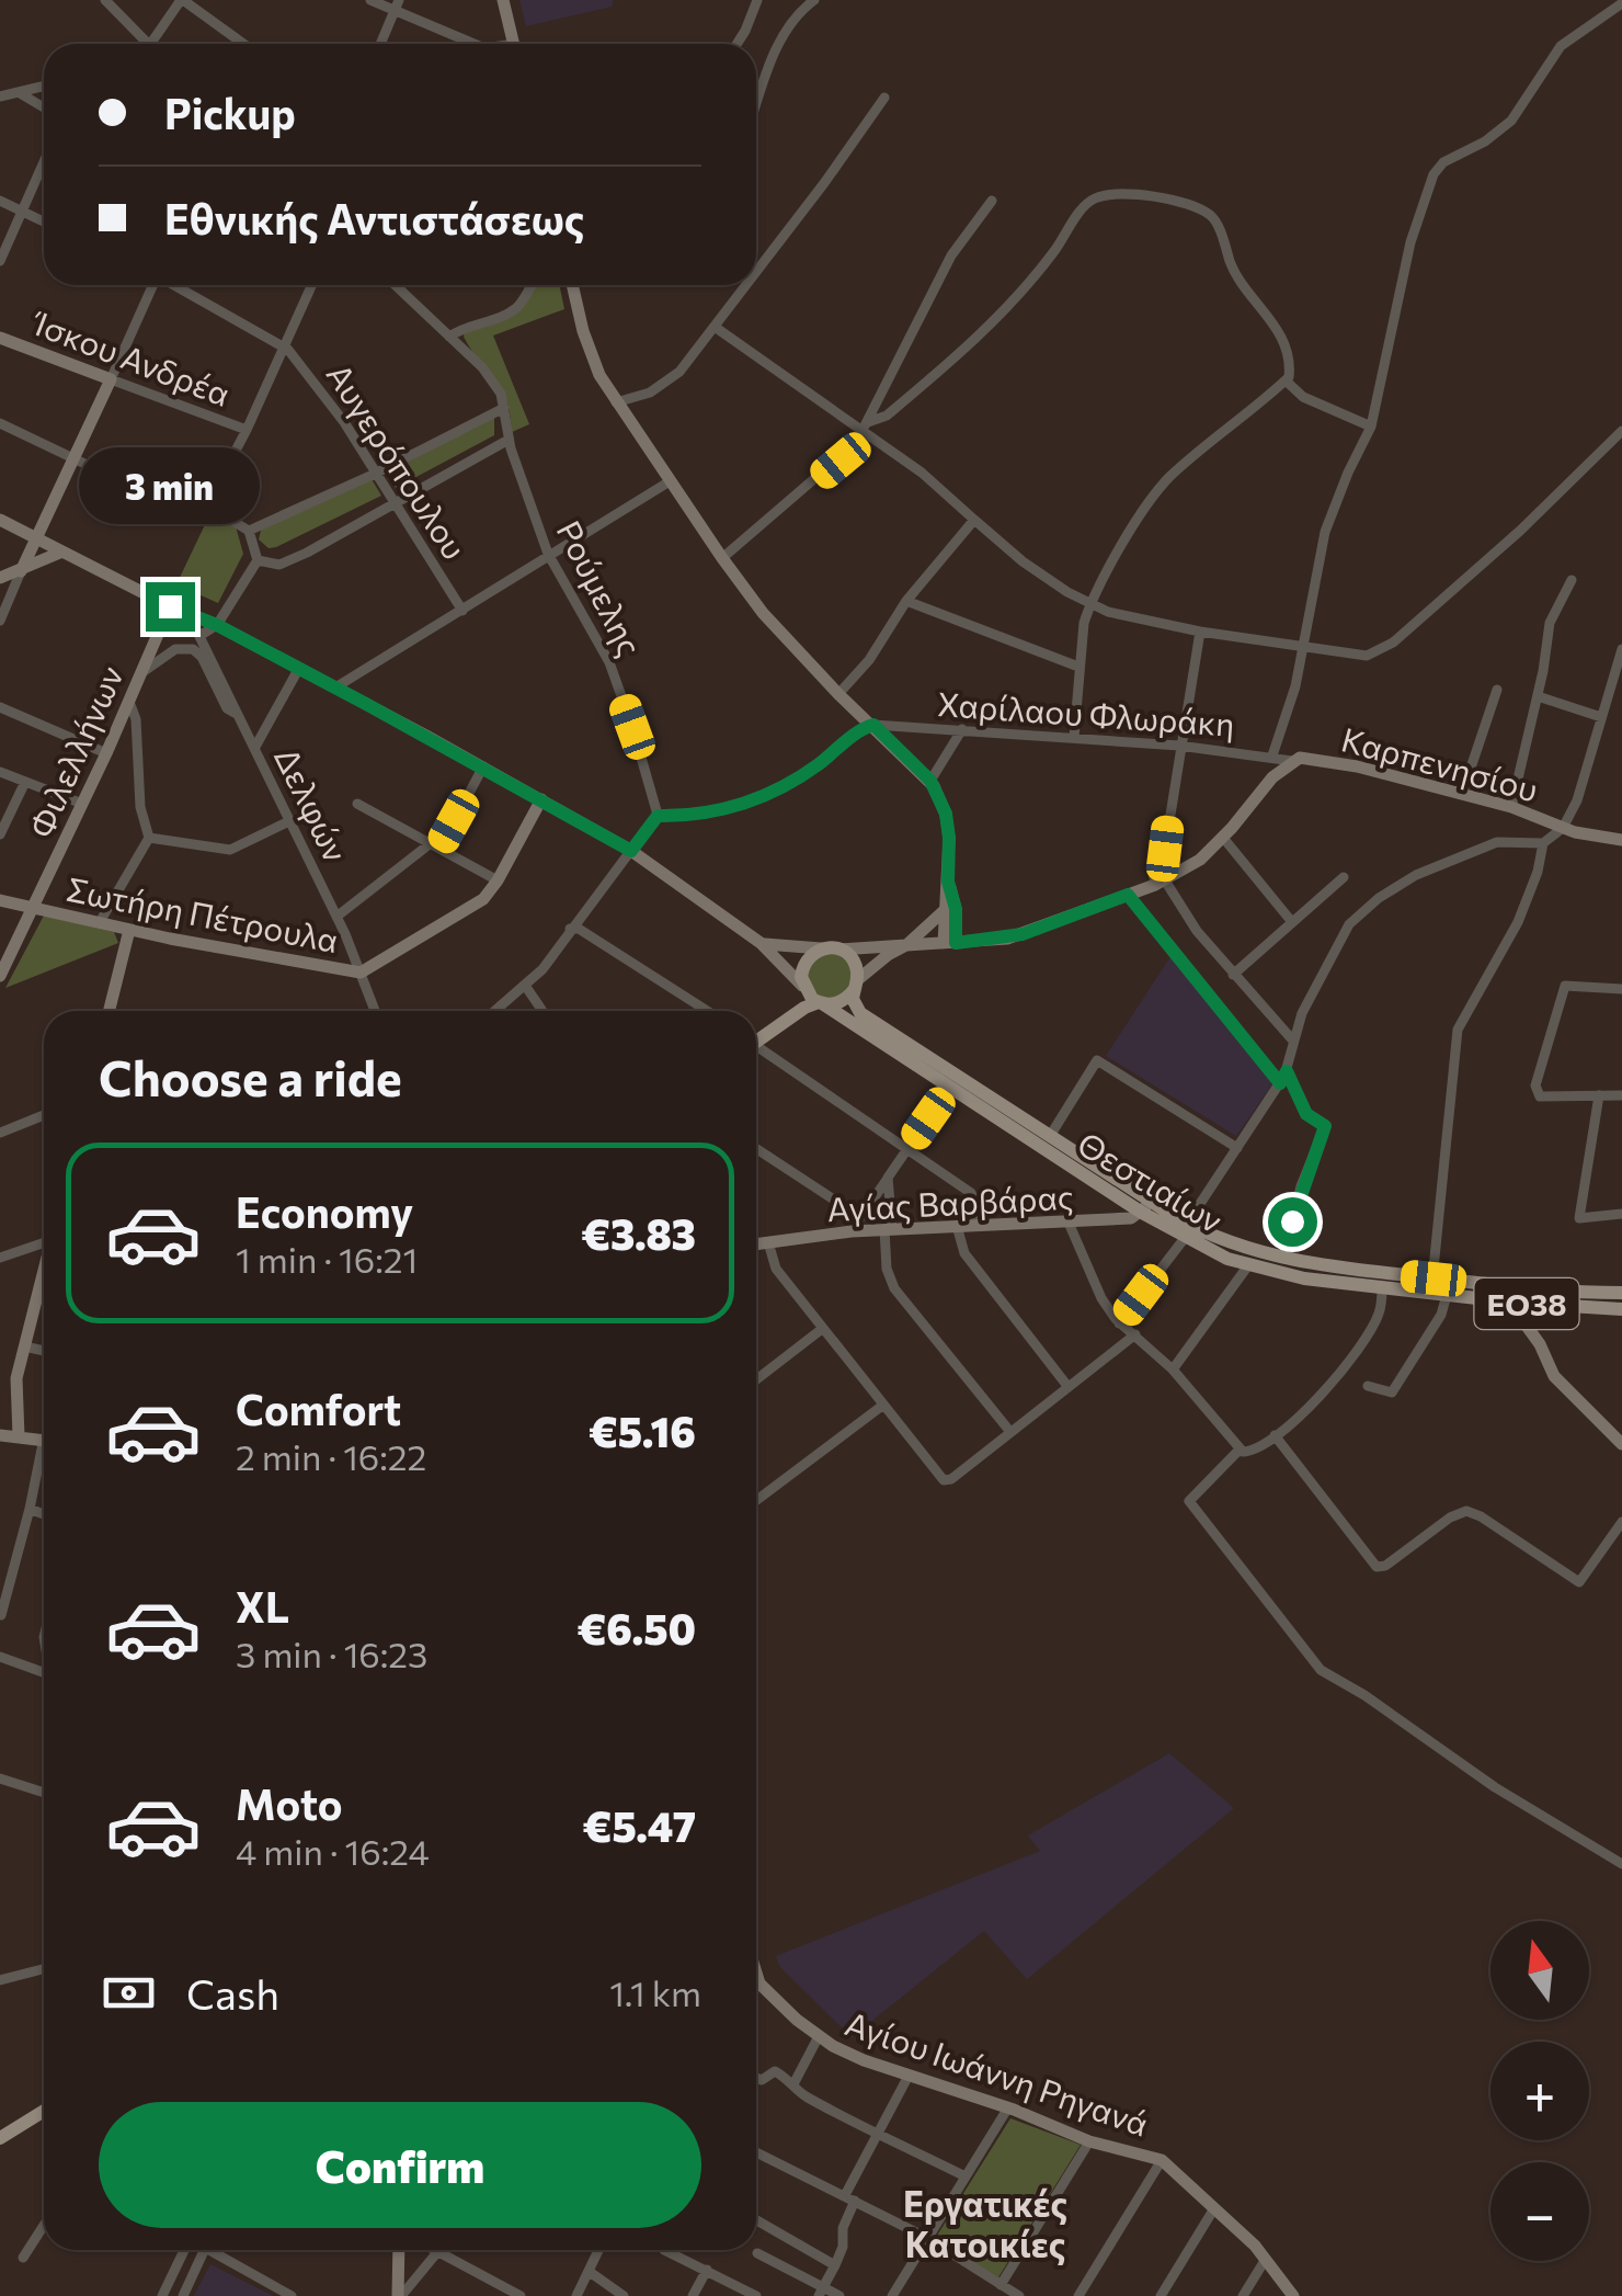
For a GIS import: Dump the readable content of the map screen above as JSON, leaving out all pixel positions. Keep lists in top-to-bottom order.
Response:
{
  "streets": {
    "main road": [
      "Ίσκου Ανδρέα",
      "Φιλελλήνων",
      "Καρπενησίου",
      "Σωτήρη Πέτρουλα",
      "Θεστιαίων",
      "Αγίας Βαρβάρας",
      "ΕΟ38",
      "Αγίου Ιωάννη Ρηγανά"
    ],
    "street": [
      "Αυγερόπουλου",
      "Ρούμελης",
      "Χαρίλαου Φλωράκη",
      "Δελφών"
    ]
  },
  "crossings": [
    ["Χαρίλαου Φλωράκη", "Καρπενησίου"],
    ["Φιλελλήνων", "Σωτήρη Πέτρουλα"],
    ["Καρπενησίου", "Θεστιαίων"],
    ["Καρπενησίου", "ΕΟ38"],
    ["Δελφών", "Σωτήρη Πέτρουλα"],
    ["Θεστιαίων", "Αγίας Βαρβάρας"],
    ["Θεστιαίων", "ΕΟ38"]
  ],
  "districts": ["Εργατικές Κατοικίες"],
  "north": "top",
  "page": {
    "banner": ["Pickup", "Εθνικής Αντιστάσεως"],
    "bubble": "3 min",
    "heading": "Choose a ride",
    "list": [
      {
        "name": "Economy",
        "note": "1 min · 16:21",
        "value": "€3.83"
      },
      {
        "name": "Comfort",
        "note": "2 min · 16:22",
        "value": "€5.16"
      },
      {
        "name": "XL",
        "note": "3 min · 16:23",
        "value": "€6.50"
      },
      {
        "name": "Moto",
        "note": "4 min · 16:24",
        "value": "€5.47"
      }
    ],
    "map_buttons": ["+", "−"],
    "pay": ["Cash", "1.1 km"],
    "buttons": "Confirm"
  }
}
